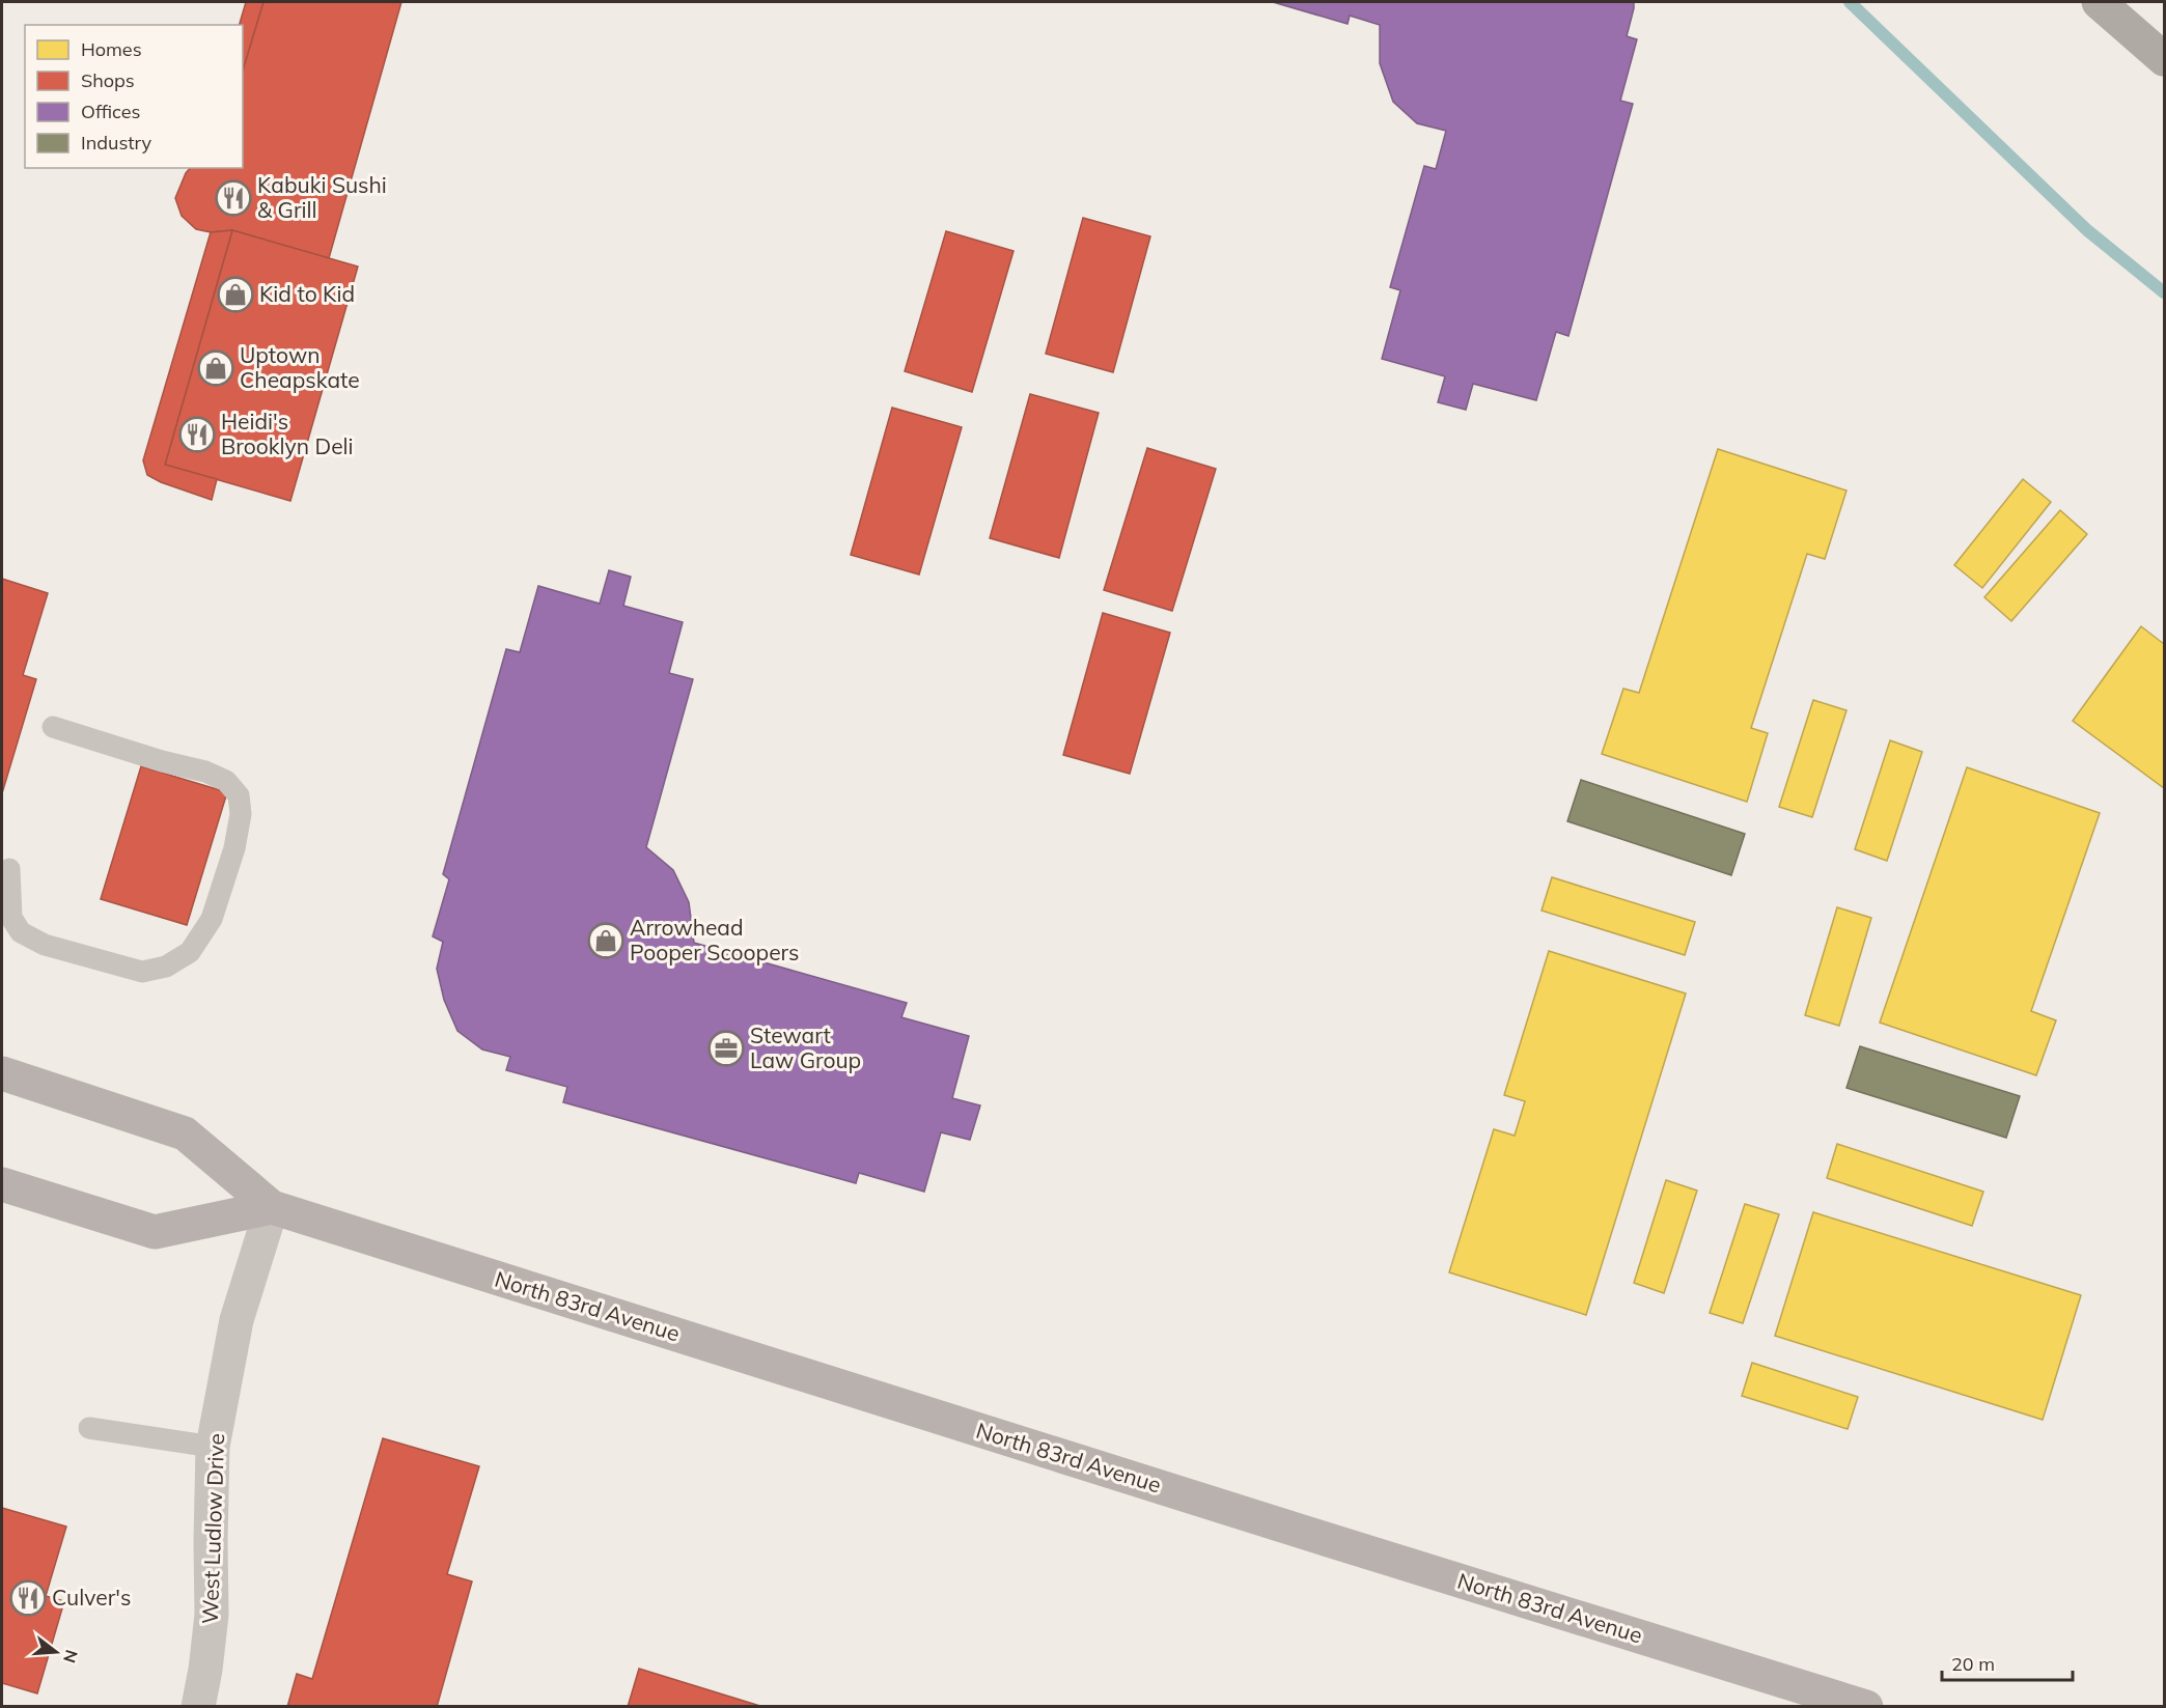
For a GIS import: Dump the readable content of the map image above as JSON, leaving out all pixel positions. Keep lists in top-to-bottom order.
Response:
{
  "streets": {
    "main road": ["North 83rd Avenue"],
    "street": ["West Ludlow Drive"]
  },
  "crossings": [
    ["North 83rd Avenue", "West Ludlow Drive"]
  ],
  "places": {
    "restaurant": ["Kabuki Sushi & Grill", "Heidi's Brooklyn Deli", "Culver's"],
    "shop": ["Kid to Kid", "Uptown Cheapskate", "Arrowhead Pooper Scoopers"],
    "office": ["Stewart Law Group"]
  },
  "legend": [
    "Homes",
    "Shops",
    "Offices",
    "Industry"
  ],
  "scale_bar": "20 m",
  "north": "right"
}
